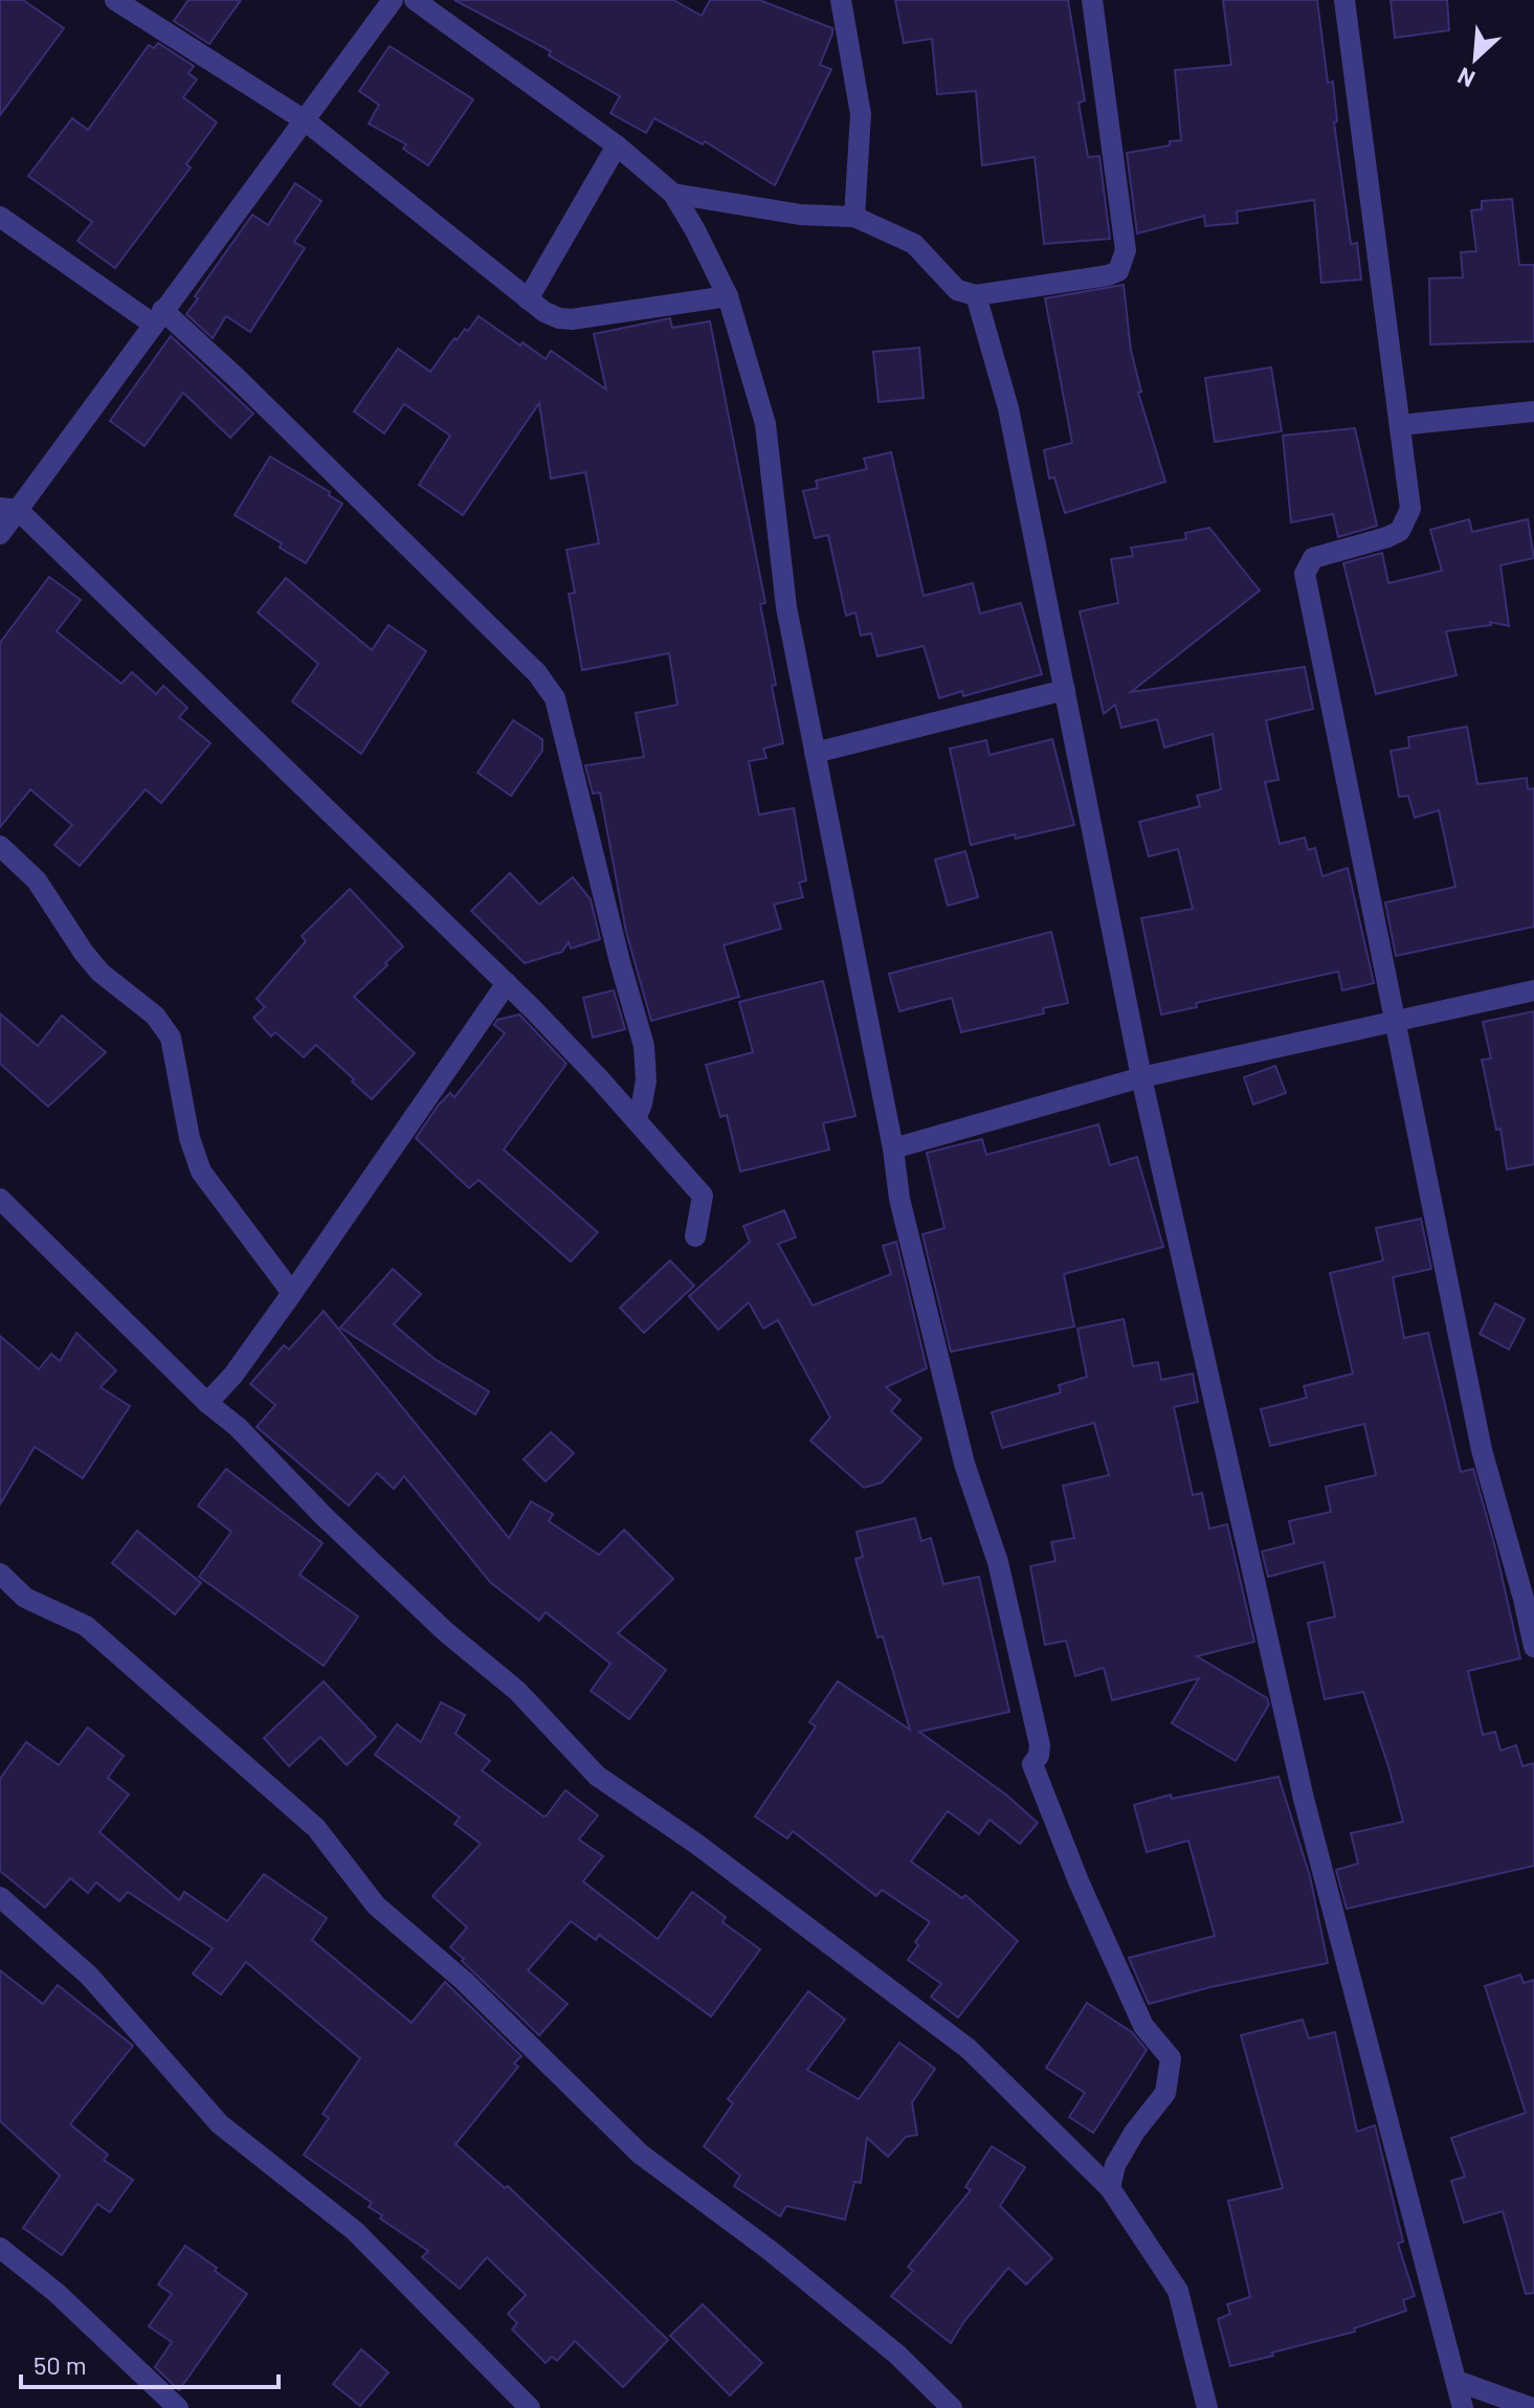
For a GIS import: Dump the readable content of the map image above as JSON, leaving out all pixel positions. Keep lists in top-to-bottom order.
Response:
{
  "scale_bar": "50 m",
  "north": "bottom left"
}
